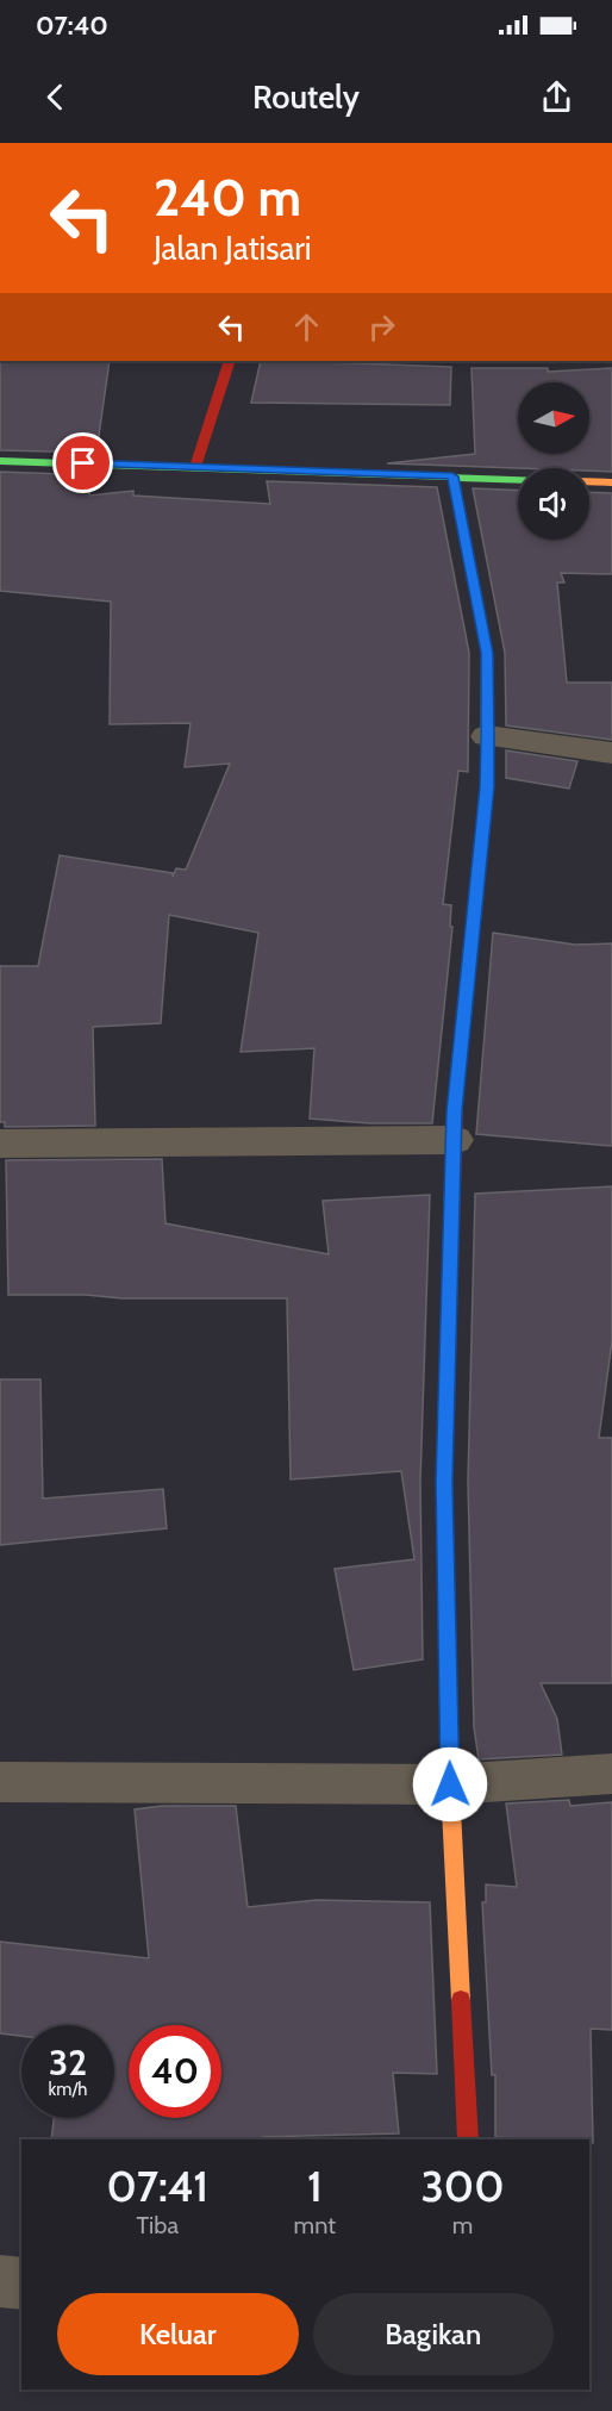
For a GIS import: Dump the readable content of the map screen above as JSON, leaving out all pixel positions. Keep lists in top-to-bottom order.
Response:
{
  "north": "right",
  "page": {
    "status": "07:40",
    "header": "Routely",
    "turn": ["240 m", "Jalan Jatisari"],
    "speed": "32 km/h",
    "limit": "40",
    "eta": [
      "07:41",
      "Tiba",
      "1",
      "mnt",
      "300",
      "m"
    ],
    "buttons": ["Keluar", "Bagikan"]
  }
}
